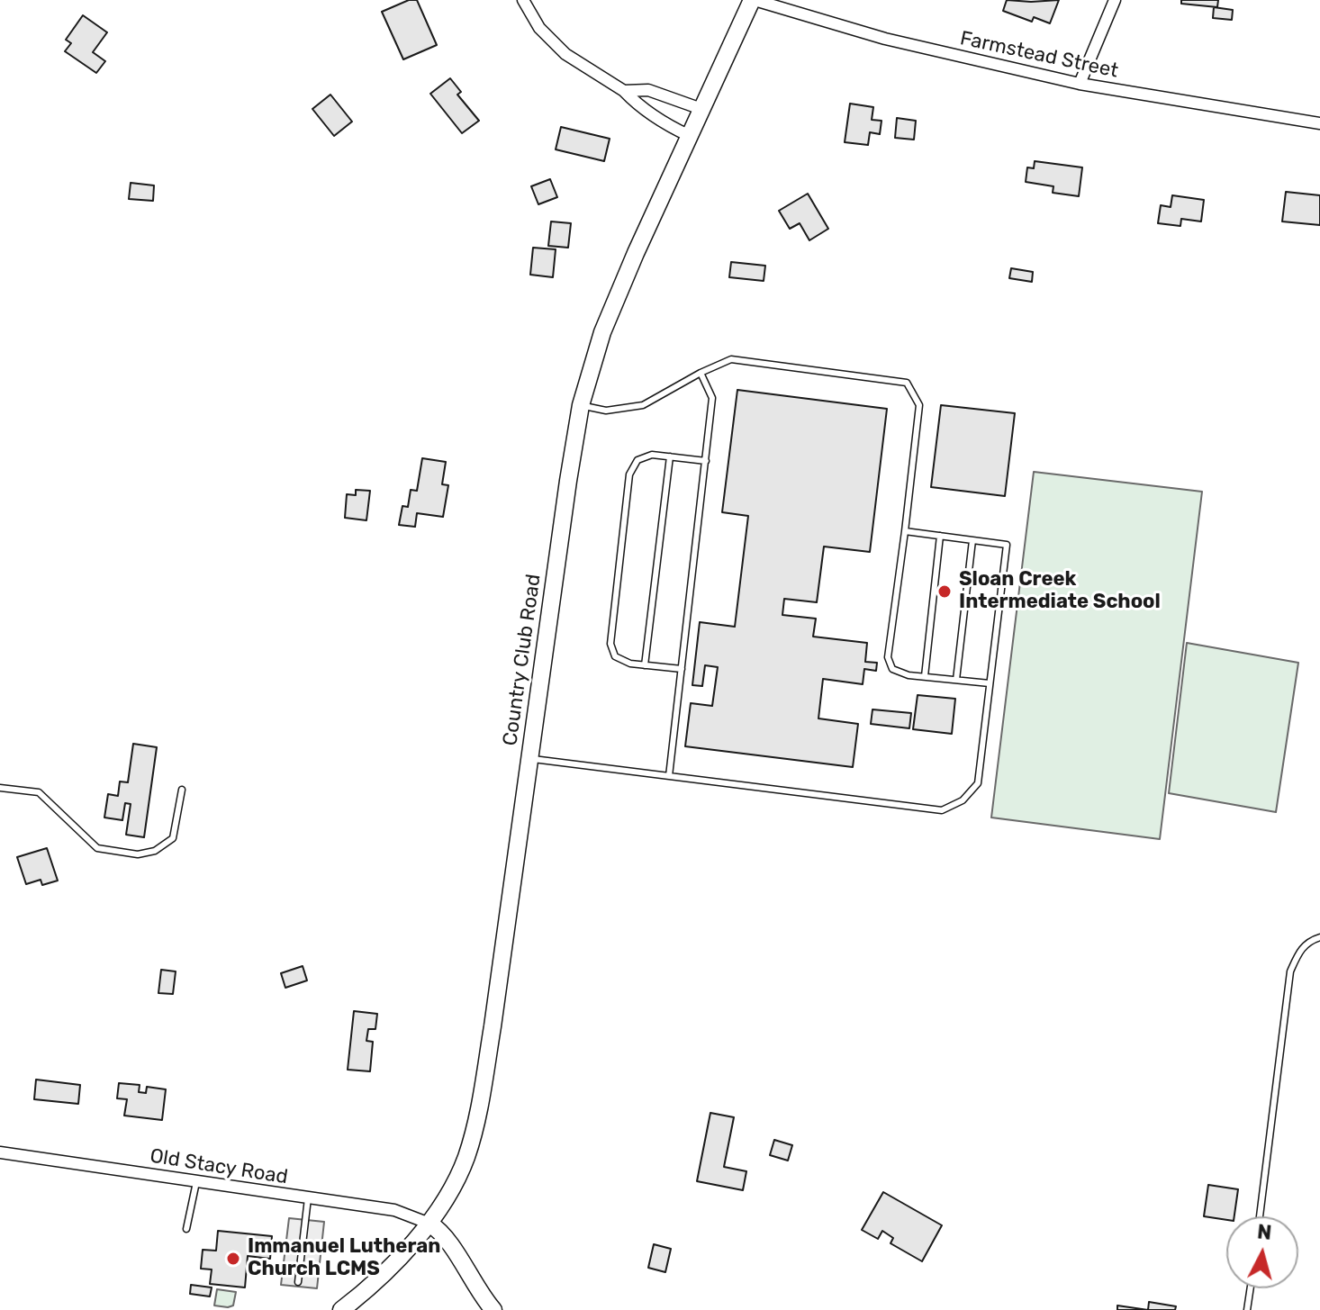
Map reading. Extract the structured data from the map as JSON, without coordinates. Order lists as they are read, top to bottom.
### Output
{
  "streets": {
    "main road": ["Country Club Road"],
    "street": ["Farmstead Street", "Old Stacy Road"]
  },
  "crossings": [
    ["Farmstead Street", "Country Club Road"],
    ["Country Club Road", "Old Stacy Road"]
  ],
  "places": ["Sloan Creek Intermediate School", "Immanuel Lutheran Church LCMS"],
  "north": "top"
}
